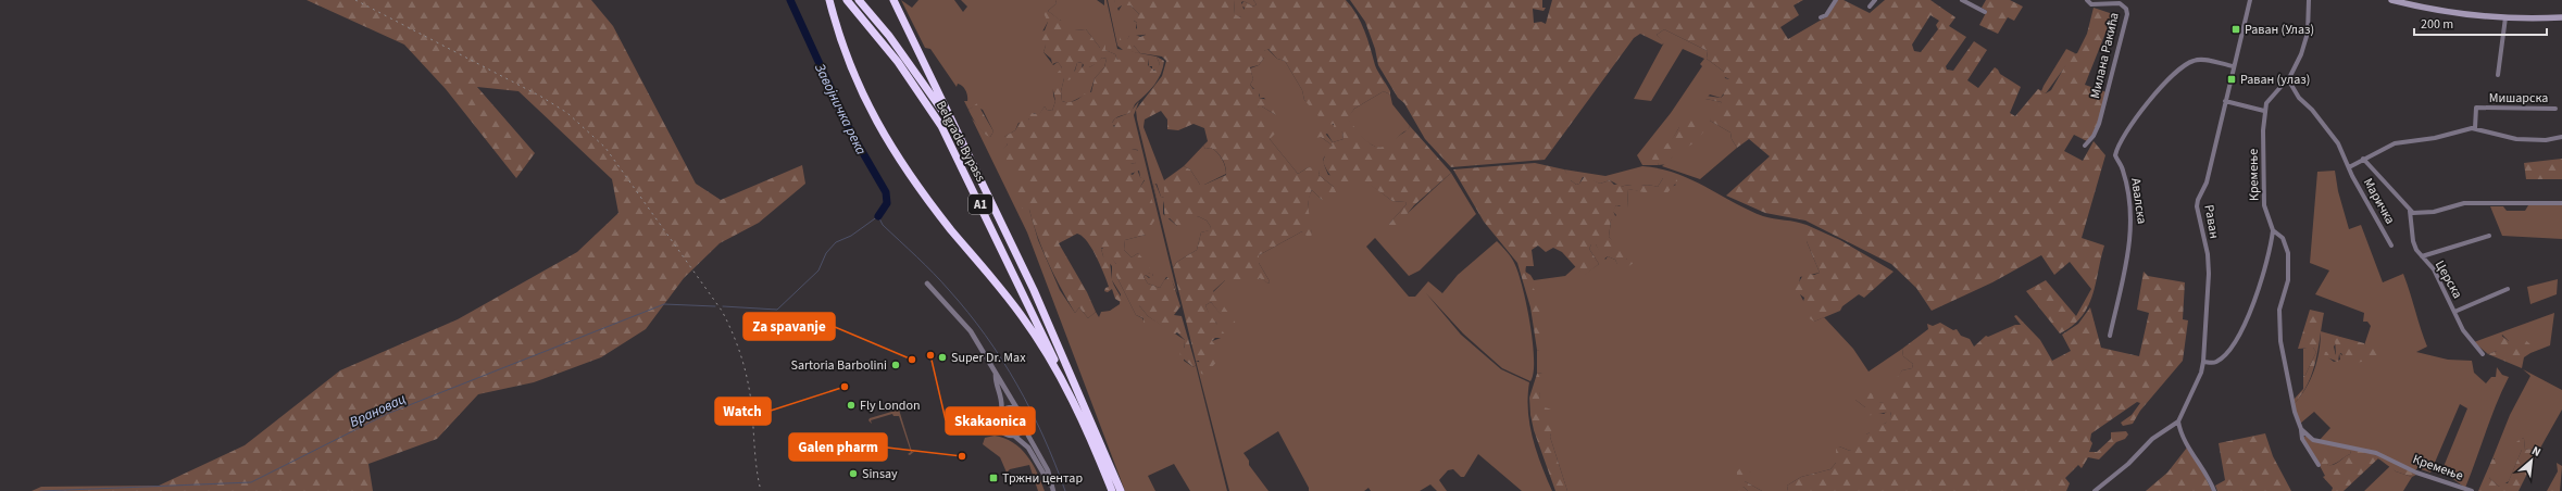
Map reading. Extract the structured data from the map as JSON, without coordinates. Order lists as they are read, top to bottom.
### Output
{
  "streets": {
    "highway": ["Belgrade Bypass", "A1"],
    "street": [
      "Милана Ракића",
      "Мишарска",
      "Кремење",
      "Авалска",
      "Маричка",
      "Раван",
      "Церска"
    ]
  },
  "crossings": [
    ["Belgrade Bypass", "A1"],
    ["Кремење", "Маричка"],
    ["Авалска", "Раван"]
  ],
  "water": ["Завојничка река", "Врановац"],
  "places": {
    "transit": ["Раван (Улаз)", "Раван (улаз)", "Тржни центар"],
    "other": [
      "Skakaonica",
      "Super Dr. Max",
      "Za spavanje",
      "Sartoria Barbolini",
      "Watch",
      "Fly London",
      "Galen pharm",
      "Sinsay"
    ]
  },
  "scale_bar": "200 m",
  "north": "top right"
}
